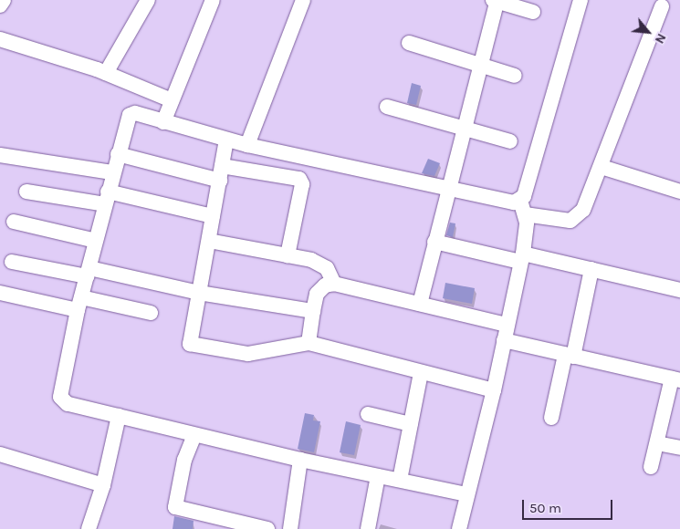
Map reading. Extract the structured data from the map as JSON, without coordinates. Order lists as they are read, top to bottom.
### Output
{
  "scale_bar": "50 m",
  "north": "bottom right"
}
